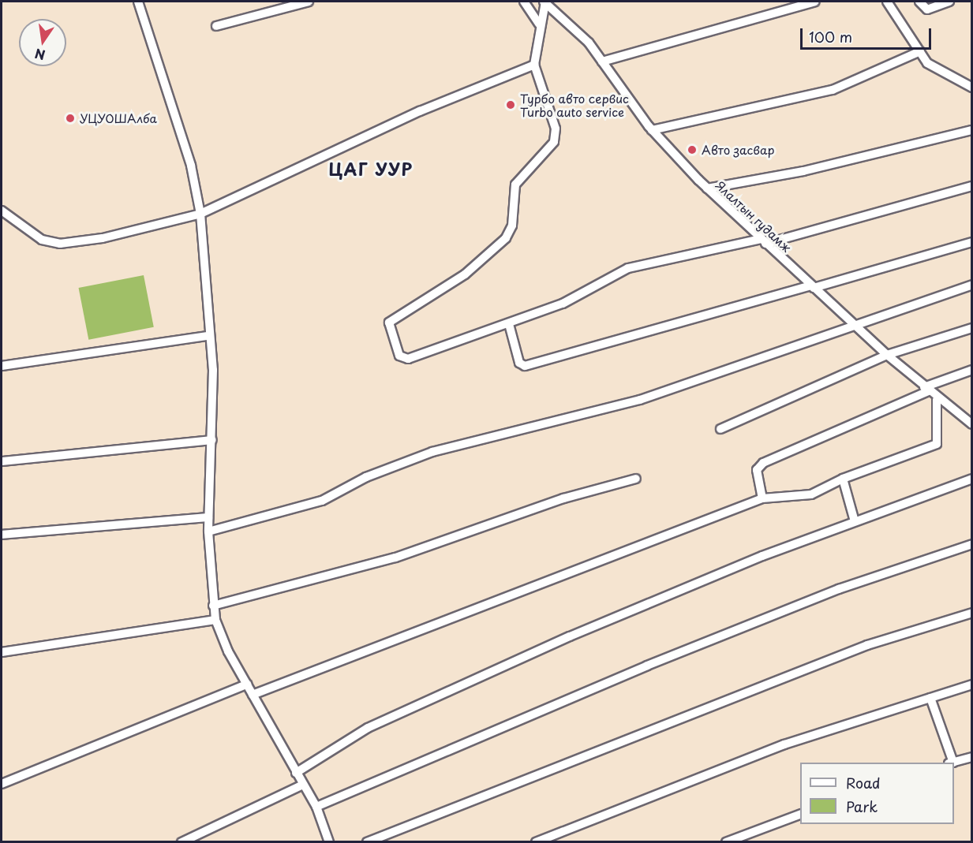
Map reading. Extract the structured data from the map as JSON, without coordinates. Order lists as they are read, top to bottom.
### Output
{
  "streets": {
    "street": ["Ялалтын гудамж"]
  },
  "districts": ["ЦАГ УУР"],
  "places": ["Турбо авто сервис Turbo auto service", "УЦУОШАлба", "Авто засвар"],
  "legend": ["Road", "Park"],
  "scale_bar": "100 m",
  "north": "bottom"
}
